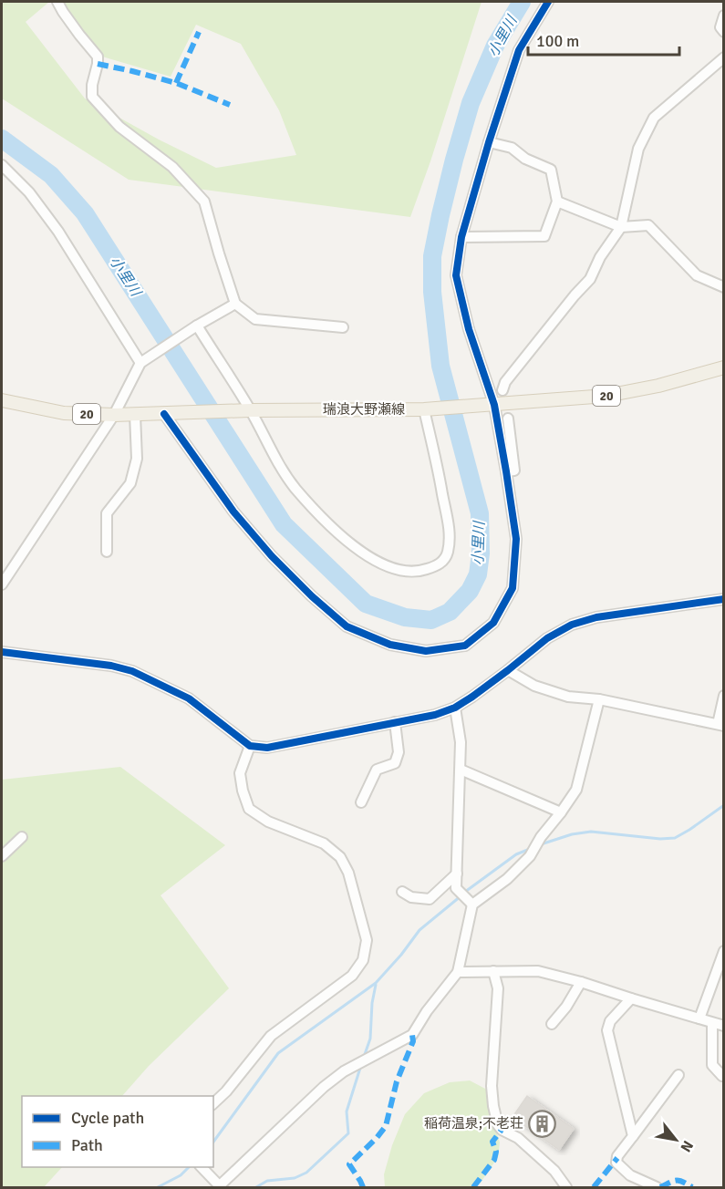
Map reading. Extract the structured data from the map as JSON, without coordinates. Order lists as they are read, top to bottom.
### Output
{
  "streets": {
    "main road": ["20", "瑞浪大野瀬線"]
  },
  "water": ["小里川"],
  "places": {
    "building": ["稲荷温泉;不老荘"]
  },
  "legend": ["Cycle path", "Path"],
  "scale_bar": "100 m",
  "north": "bottom right"
}
